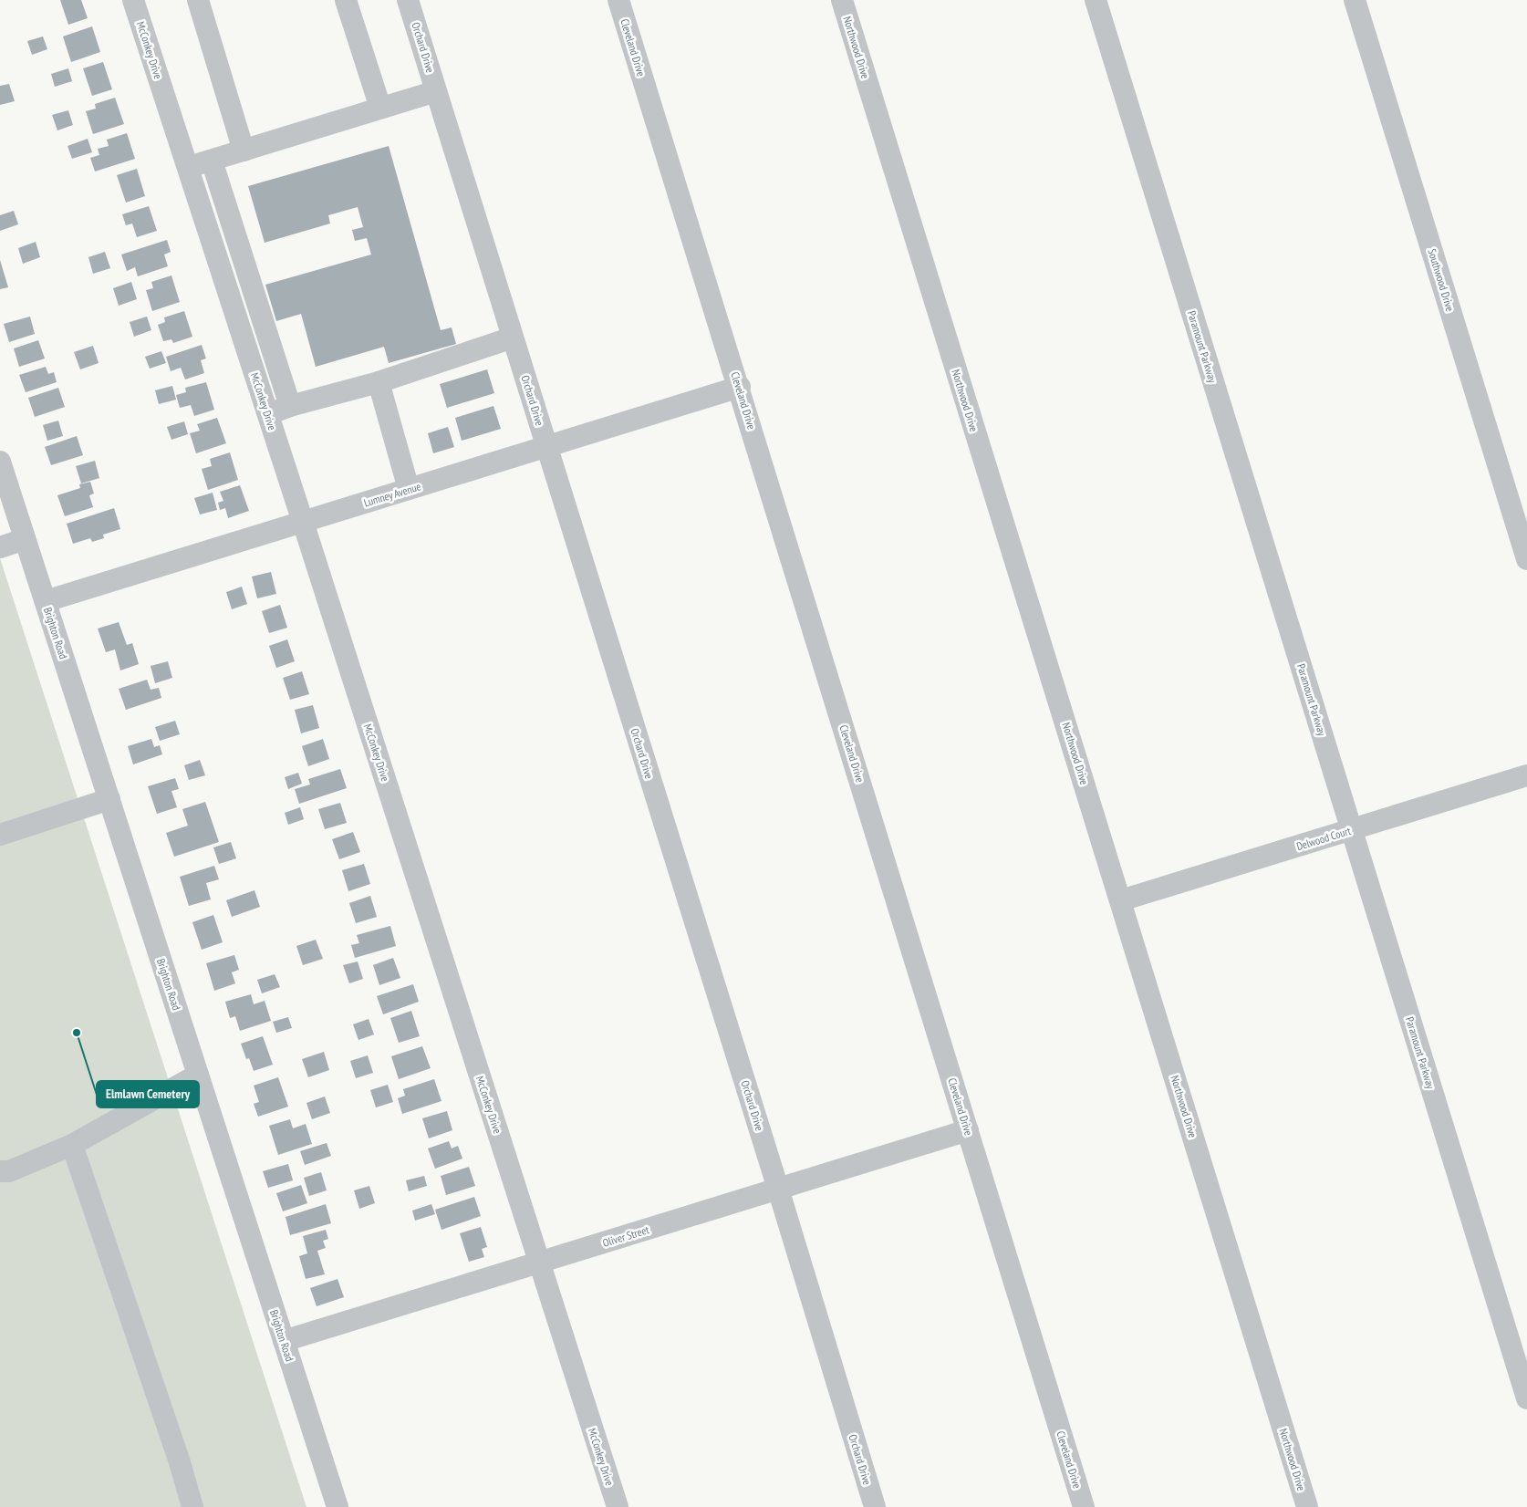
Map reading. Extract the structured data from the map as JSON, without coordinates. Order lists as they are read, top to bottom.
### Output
{
  "streets": {
    "street": [
      "Orchard Drive",
      "Cleveland Drive",
      "Northwood Drive",
      "McConkey Drive",
      "Southwood Drive",
      "Paramount Parkway",
      "Lumney Avenue",
      "Brighton Road",
      "Delwood Court",
      "Oliver Street"
    ]
  },
  "crossings": [
    ["Orchard Drive", "Lumney Avenue"],
    ["Orchard Drive", "Oliver Street"],
    ["Cleveland Drive", "Lumney Avenue"],
    ["Cleveland Drive", "Oliver Street"],
    ["Northwood Drive", "Delwood Court"],
    ["McConkey Drive", "Lumney Avenue"],
    ["McConkey Drive", "Oliver Street"],
    ["Paramount Parkway", "Delwood Court"],
    ["Lumney Avenue", "Brighton Road"],
    ["Brighton Road", "Oliver Street"]
  ],
  "places": ["Elmlawn Cemetery"]
}
